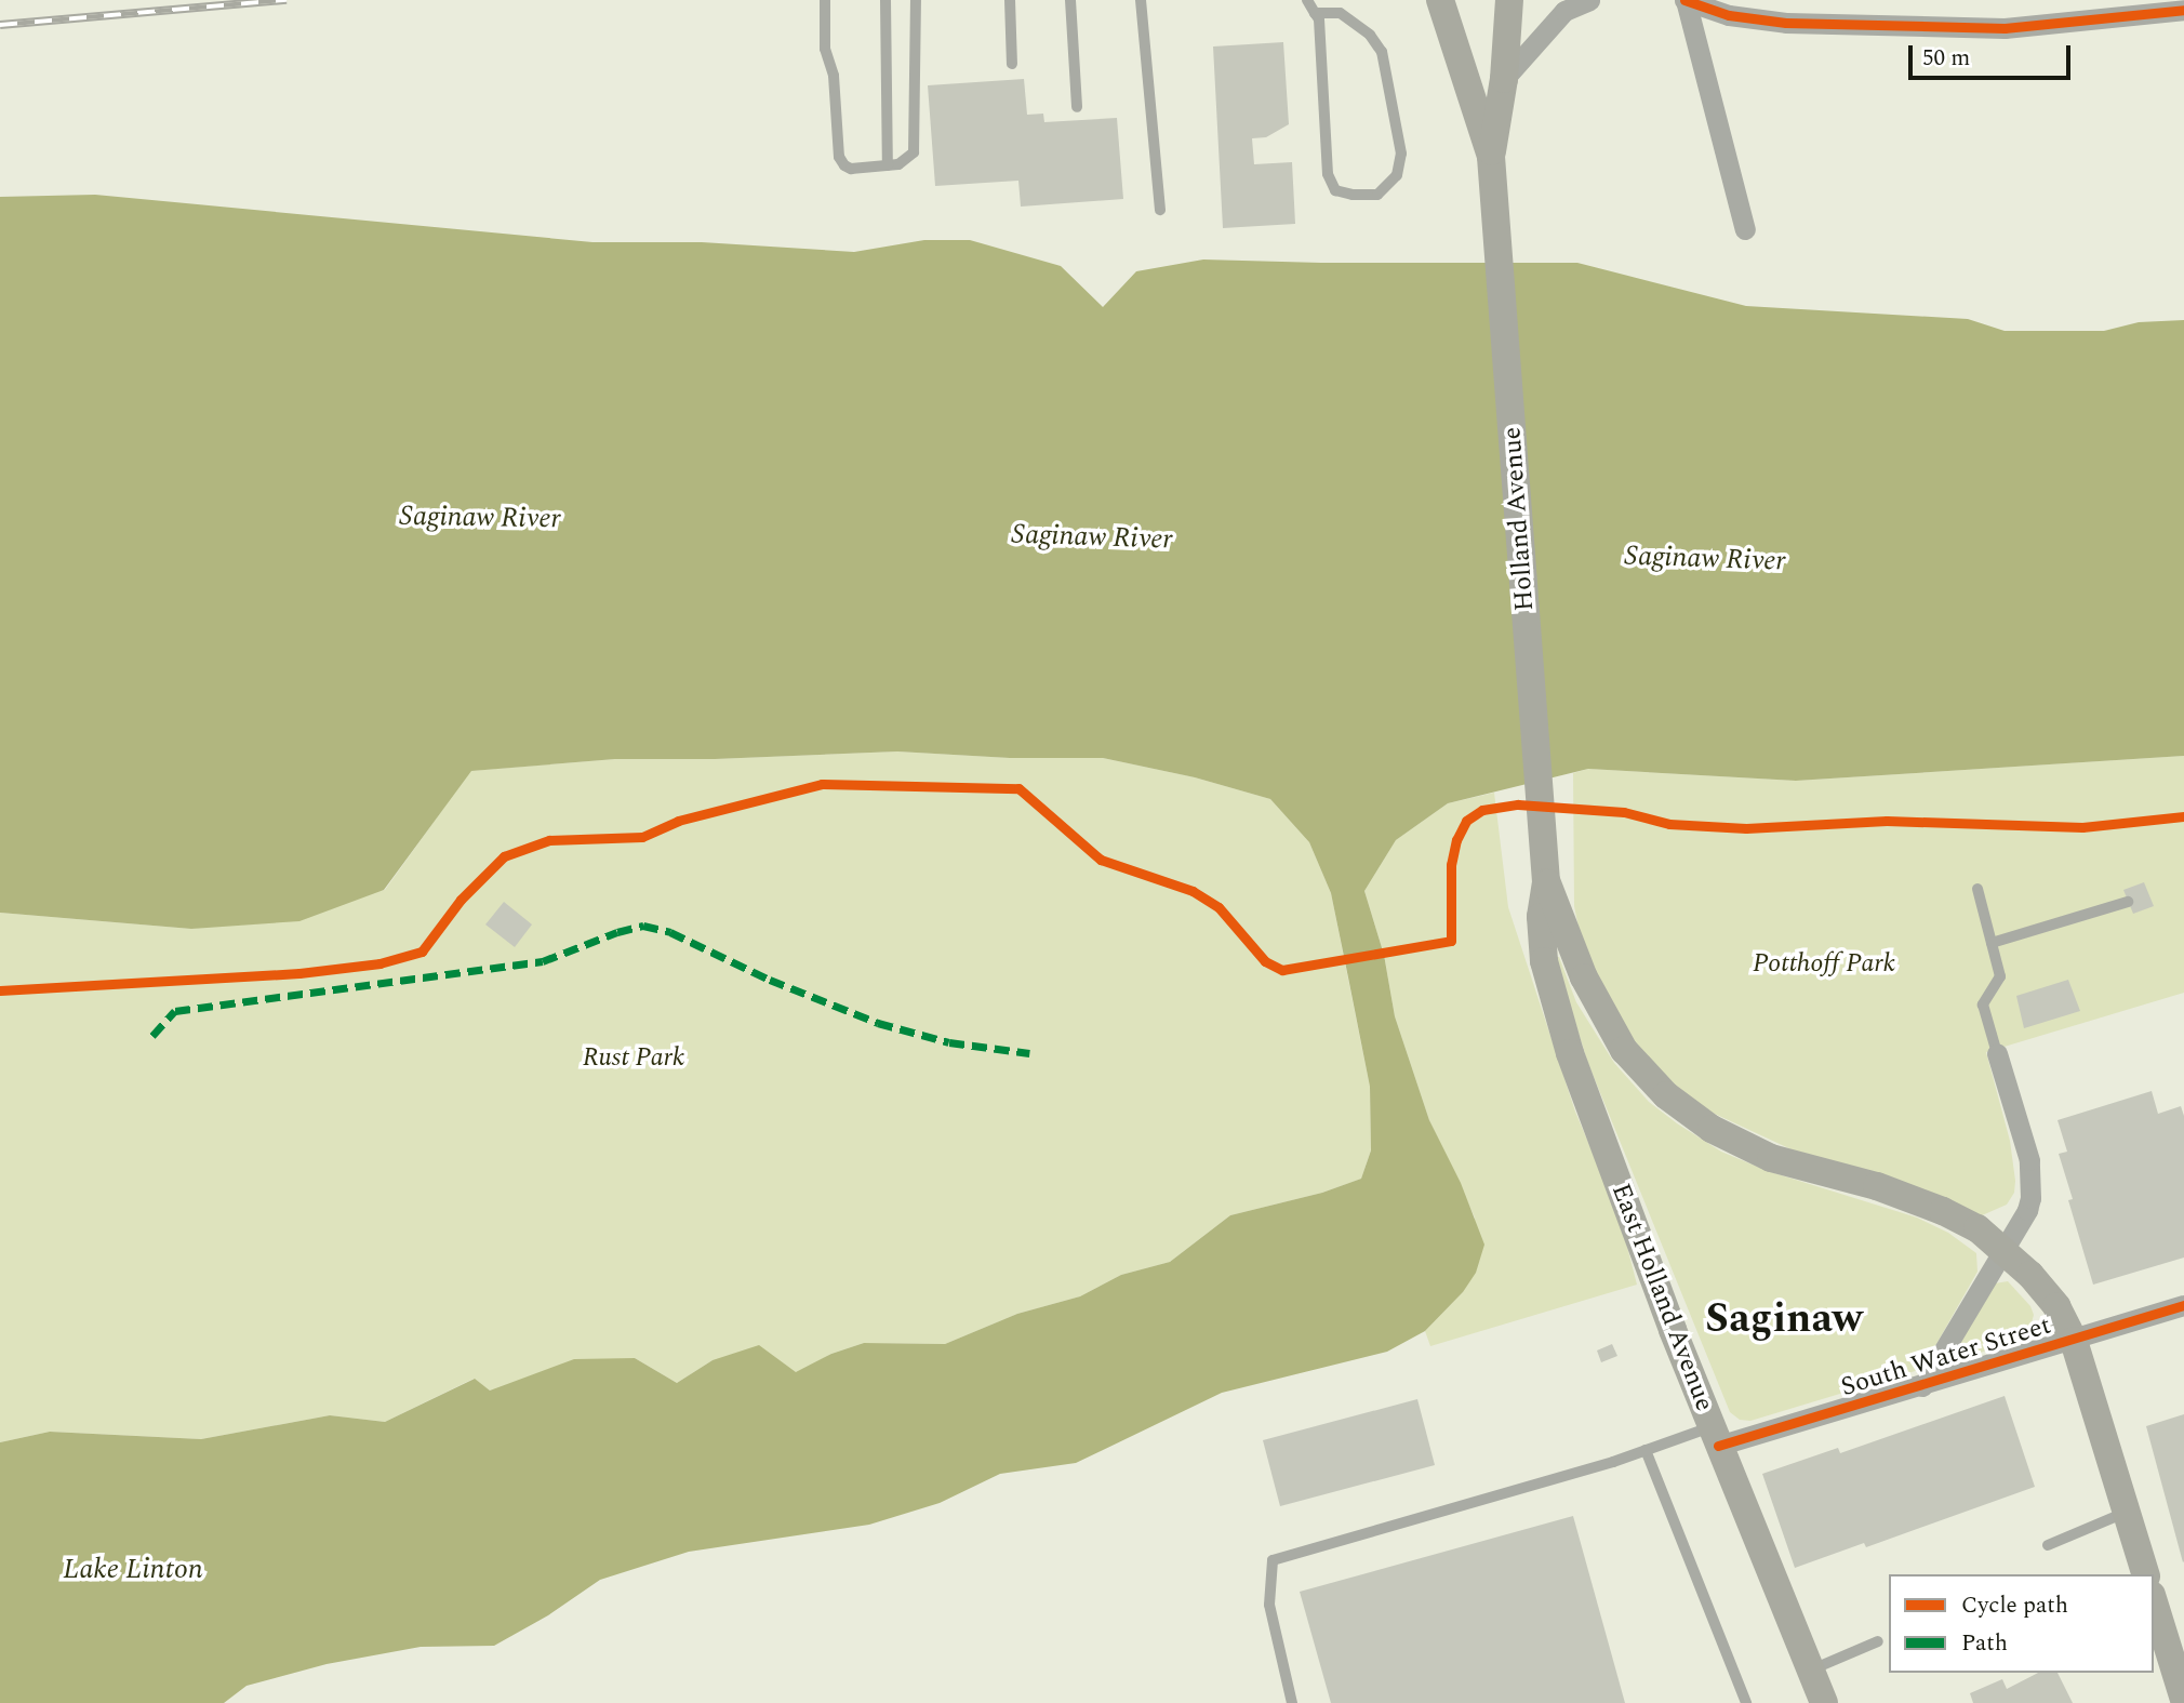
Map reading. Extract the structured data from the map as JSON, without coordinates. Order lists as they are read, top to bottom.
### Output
{
  "streets": {
    "main road": ["Holland Avenue", "East Holland Avenue"],
    "street": ["South Water Street"]
  },
  "crossings": [
    ["Holland Avenue", "East Holland Avenue"],
    ["East Holland Avenue", "South Water Street"]
  ],
  "districts": ["Saginaw"],
  "water": ["Saginaw River", "Lake Linton"],
  "parks": ["Potthoff Park", "Rust Park"],
  "legend": ["Cycle path", "Path"],
  "scale_bar": "50 m"
}
